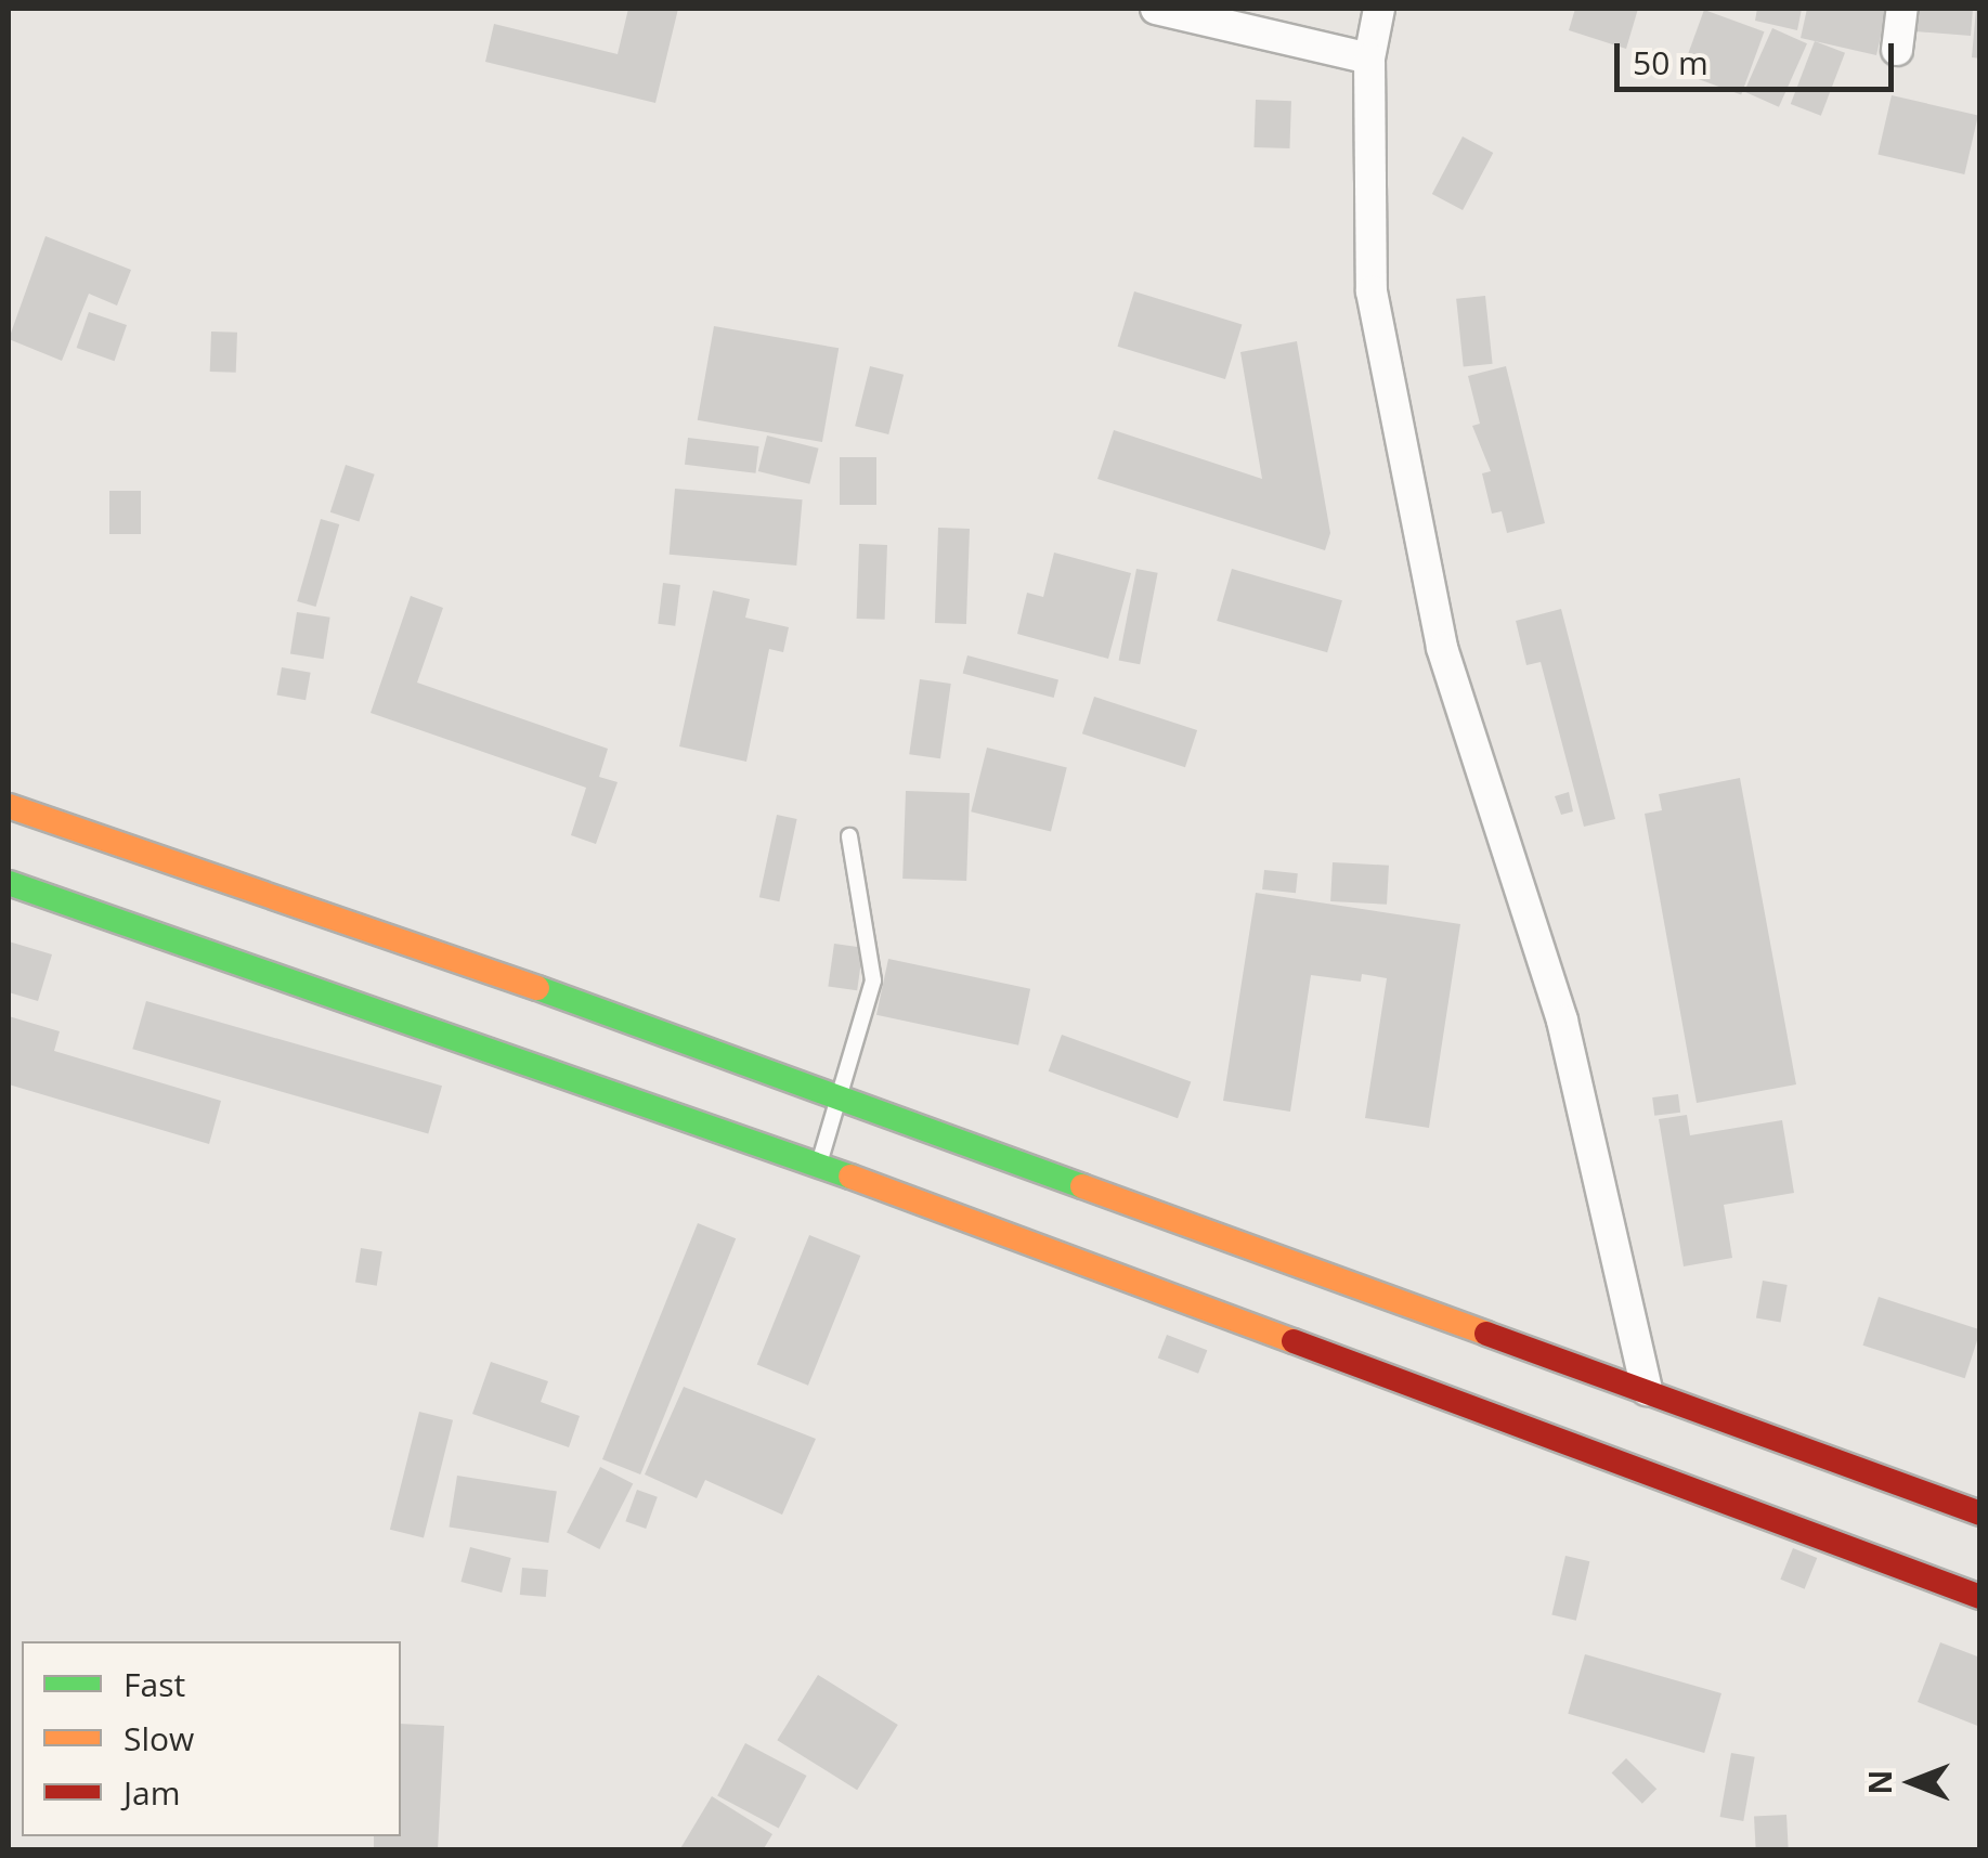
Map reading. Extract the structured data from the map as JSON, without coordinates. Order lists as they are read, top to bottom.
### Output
{
  "legend": ["Fast", "Slow", "Jam"],
  "scale_bar": "50 m",
  "north": "left"
}
